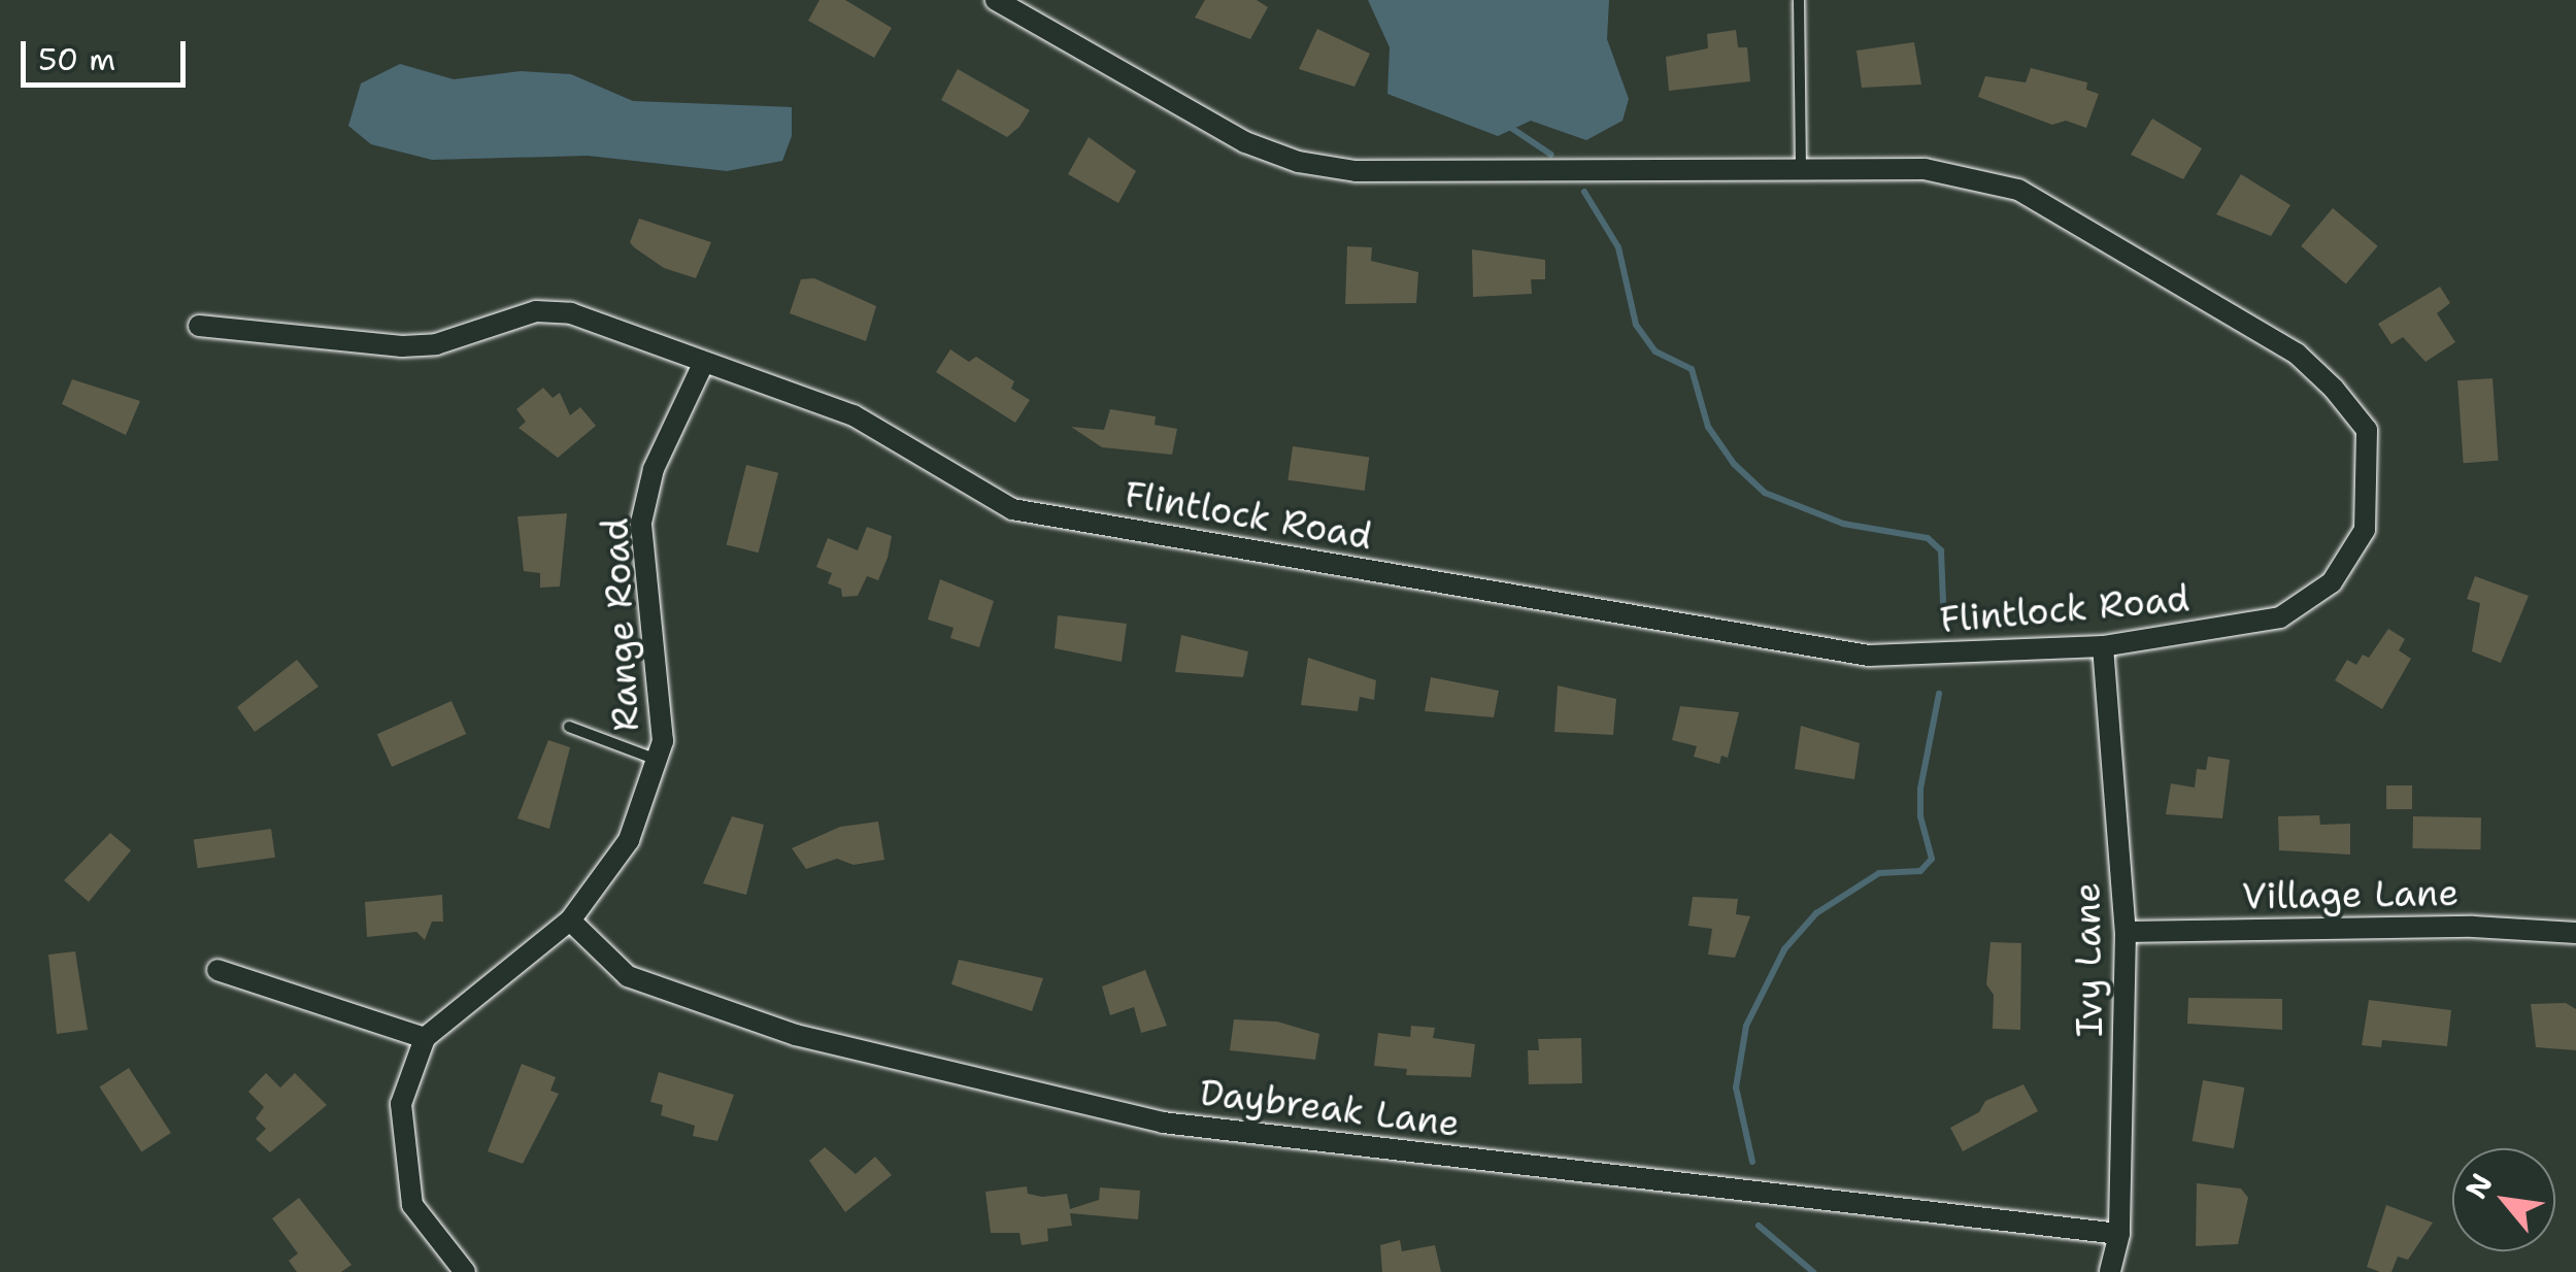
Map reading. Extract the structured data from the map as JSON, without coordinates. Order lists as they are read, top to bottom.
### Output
{
  "streets": {
    "street": [
      "Flintlock Road",
      "Range Road",
      "Village Lane",
      "Ivy Lane",
      "Daybreak Lane"
    ]
  },
  "crossings": [
    ["Flintlock Road", "Range Road"],
    ["Flintlock Road", "Ivy Lane"],
    ["Range Road", "Daybreak Lane"],
    ["Village Lane", "Ivy Lane"],
    ["Ivy Lane", "Daybreak Lane"]
  ],
  "scale_bar": "50 m",
  "north": "top left"
}
